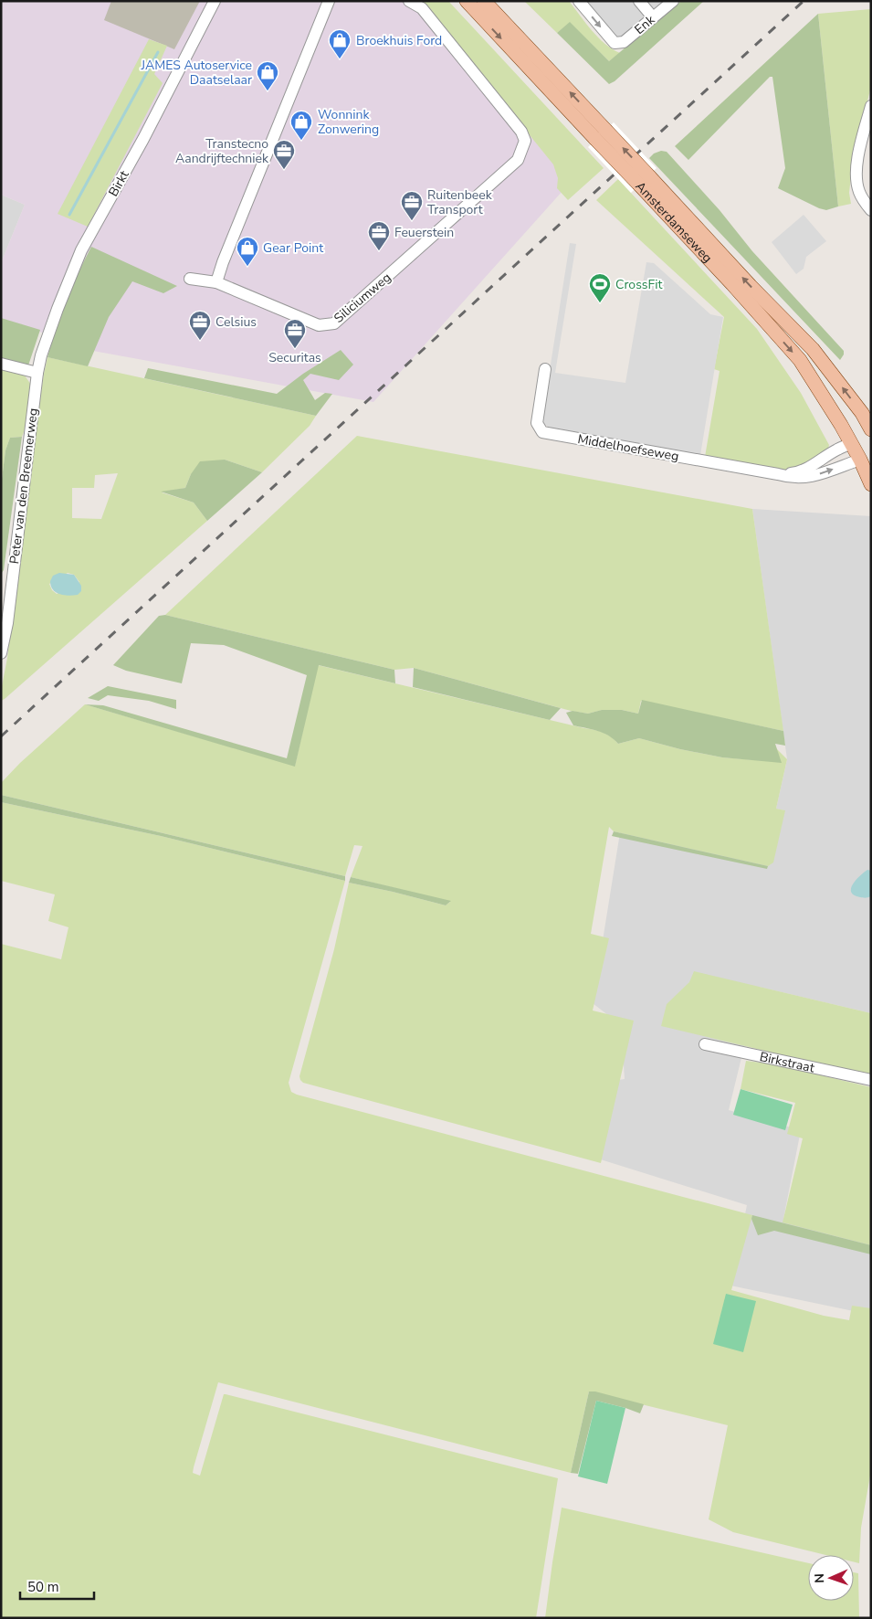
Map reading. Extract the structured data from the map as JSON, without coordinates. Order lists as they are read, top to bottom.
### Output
{
  "streets": {
    "main road": ["Amsterdamseweg"],
    "street": [
      "Enk",
      "Birkt",
      "Siliciumweg",
      "Middelhoefseweg",
      "Peter van den Breemerweg",
      "Birkstraat"
    ]
  },
  "crossings": [
    ["Birkt", "Peter van den Breemerweg"],
    ["Amsterdamseweg", "Middelhoefseweg"]
  ],
  "places": {
    "shop": [
      "Broekhuis Ford",
      "JAMES Autoservice Daatselaar",
      "Wonnink Zonwering",
      "Gear Point"
    ],
    "office": [
      "Transtecno Aandrijftechniek",
      "Ruitenbeek Transport",
      "Feuerstein",
      "Celsius",
      "Securitas"
    ],
    "sports": ["CrossFit"]
  },
  "scale_bar": "50 m",
  "north": "left"
}
